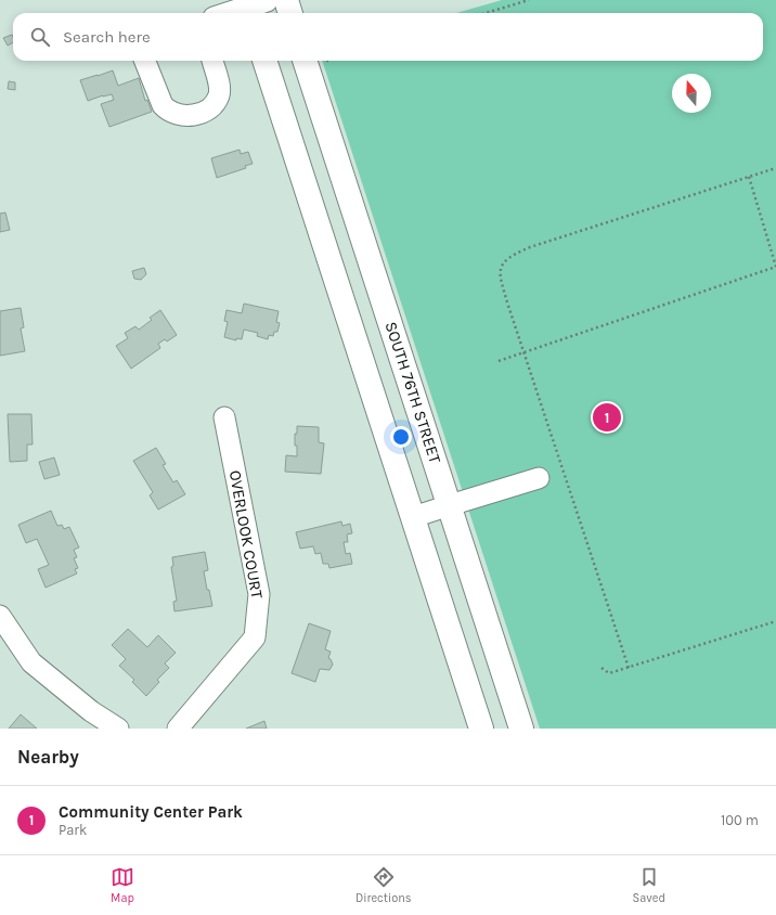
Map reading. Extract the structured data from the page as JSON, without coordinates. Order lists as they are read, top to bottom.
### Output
{
  "streets": {
    "main road": ["SOUTH 76TH STREET"],
    "street": ["OVERLOOK COURT"]
  },
  "north": "top",
  "page": {
    "search": "Search here",
    "pins": "1",
    "heading": "Nearby",
    "list": [
      {
        "mark": "1",
        "name": "Community Center Park",
        "note": "Park",
        "value": "100 m"
      }
    ],
    "nav": ["Map", "Directions", "Saved"]
  }
}
